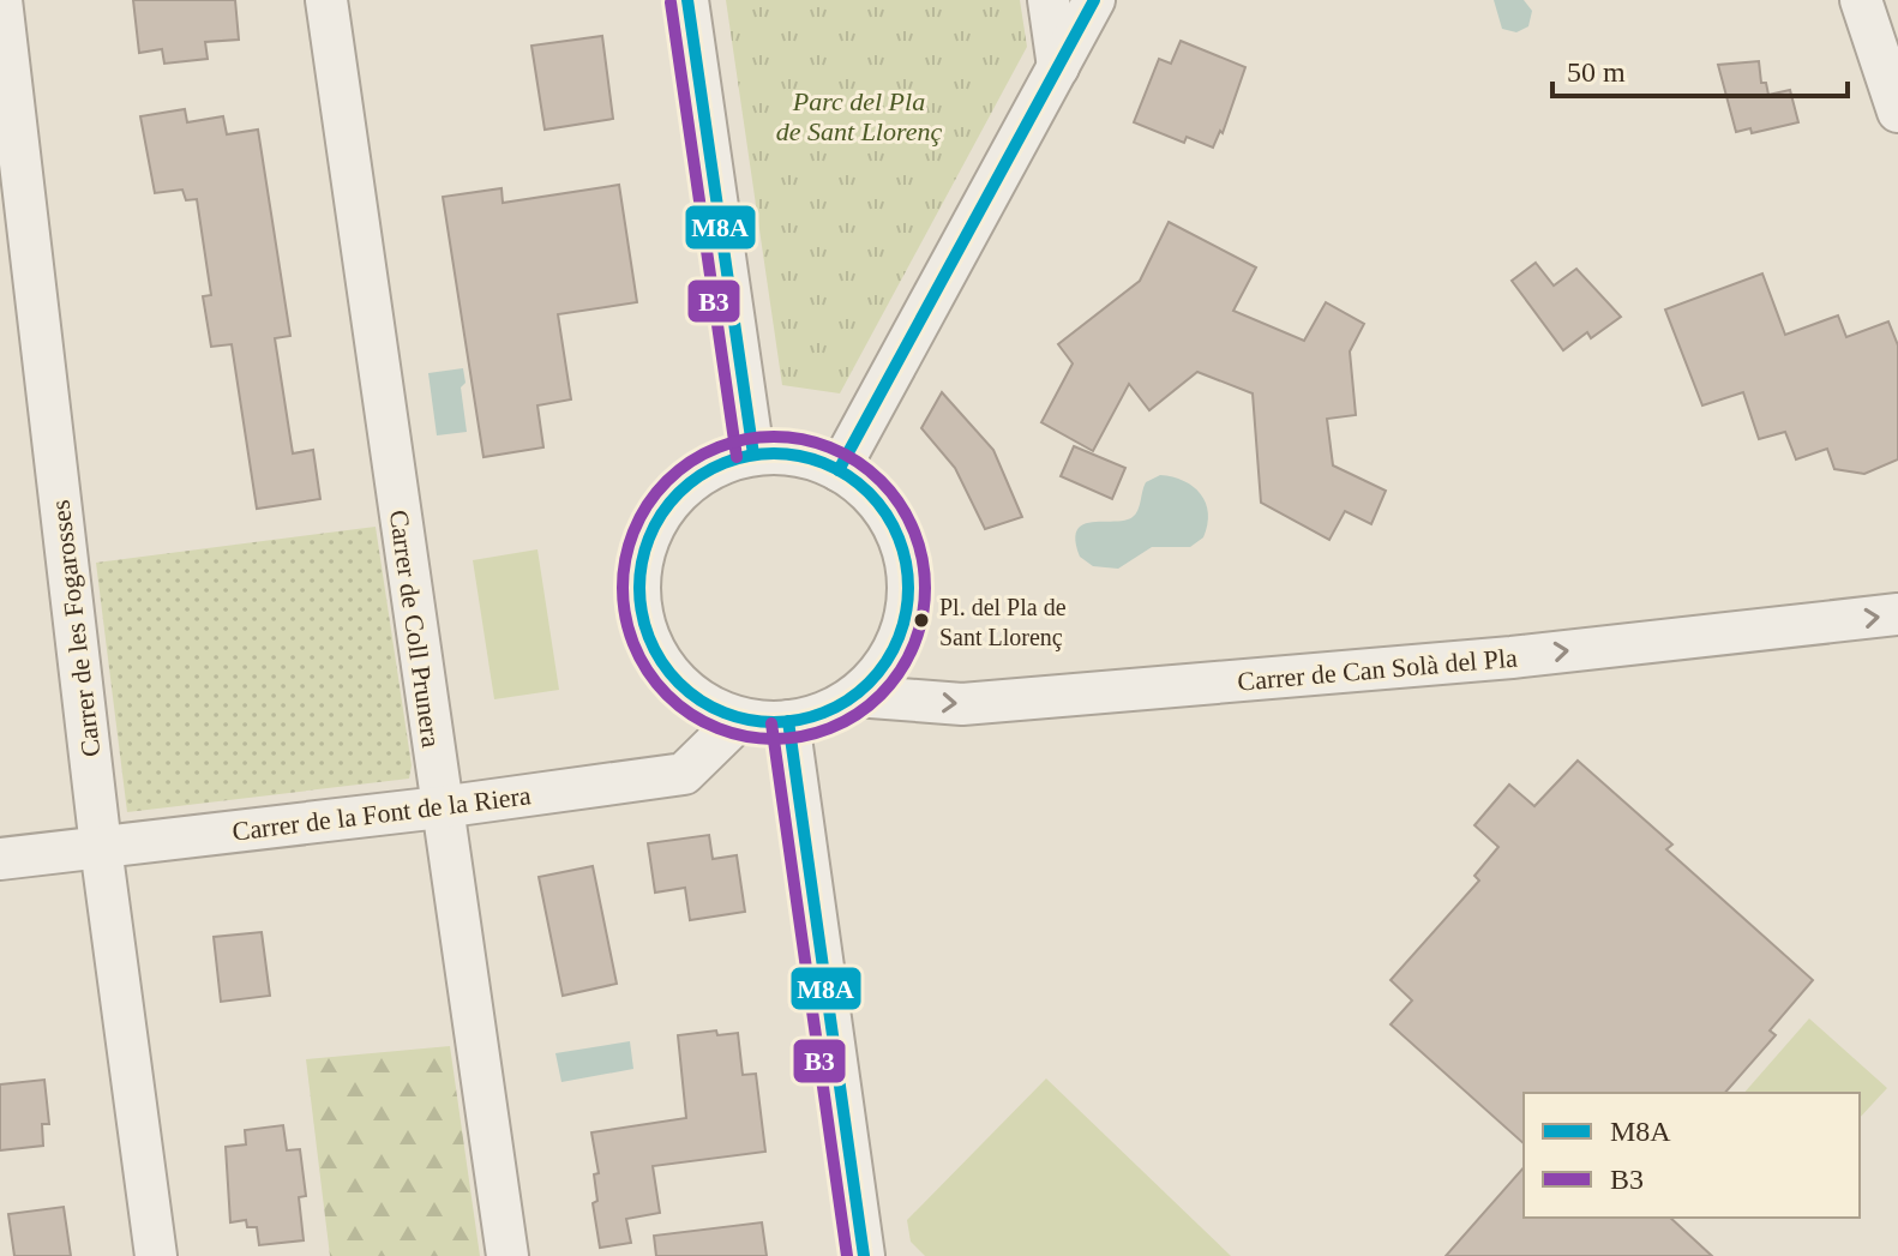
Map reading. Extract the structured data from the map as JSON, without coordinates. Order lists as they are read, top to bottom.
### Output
{
  "streets": {
    "street": [
      "Carrer de les Fogarosses",
      "Carrer de Coll Prunera",
      "Carrer de Can Solà del Pla",
      "Carrer de la Font de la Riera"
    ]
  },
  "crossings": [
    ["Carrer de les Fogarosses", "Carrer de la Font de la Riera"],
    ["Carrer de Coll Prunera", "Carrer de la Font de la Riera"],
    ["Carrer de Can Solà del Pla", "Carrer de la Font de la Riera"]
  ],
  "one_way": ["Carrer de Can Solà del Pla"],
  "parks": ["Parc del Pla de Sant Llorenç"],
  "places": ["Pl. del Pla de Sant Llorenç"],
  "lines": ["transit line M8A", "transit line B3"],
  "legend": ["M8A", "B3"],
  "scale_bar": "50 m"
}
